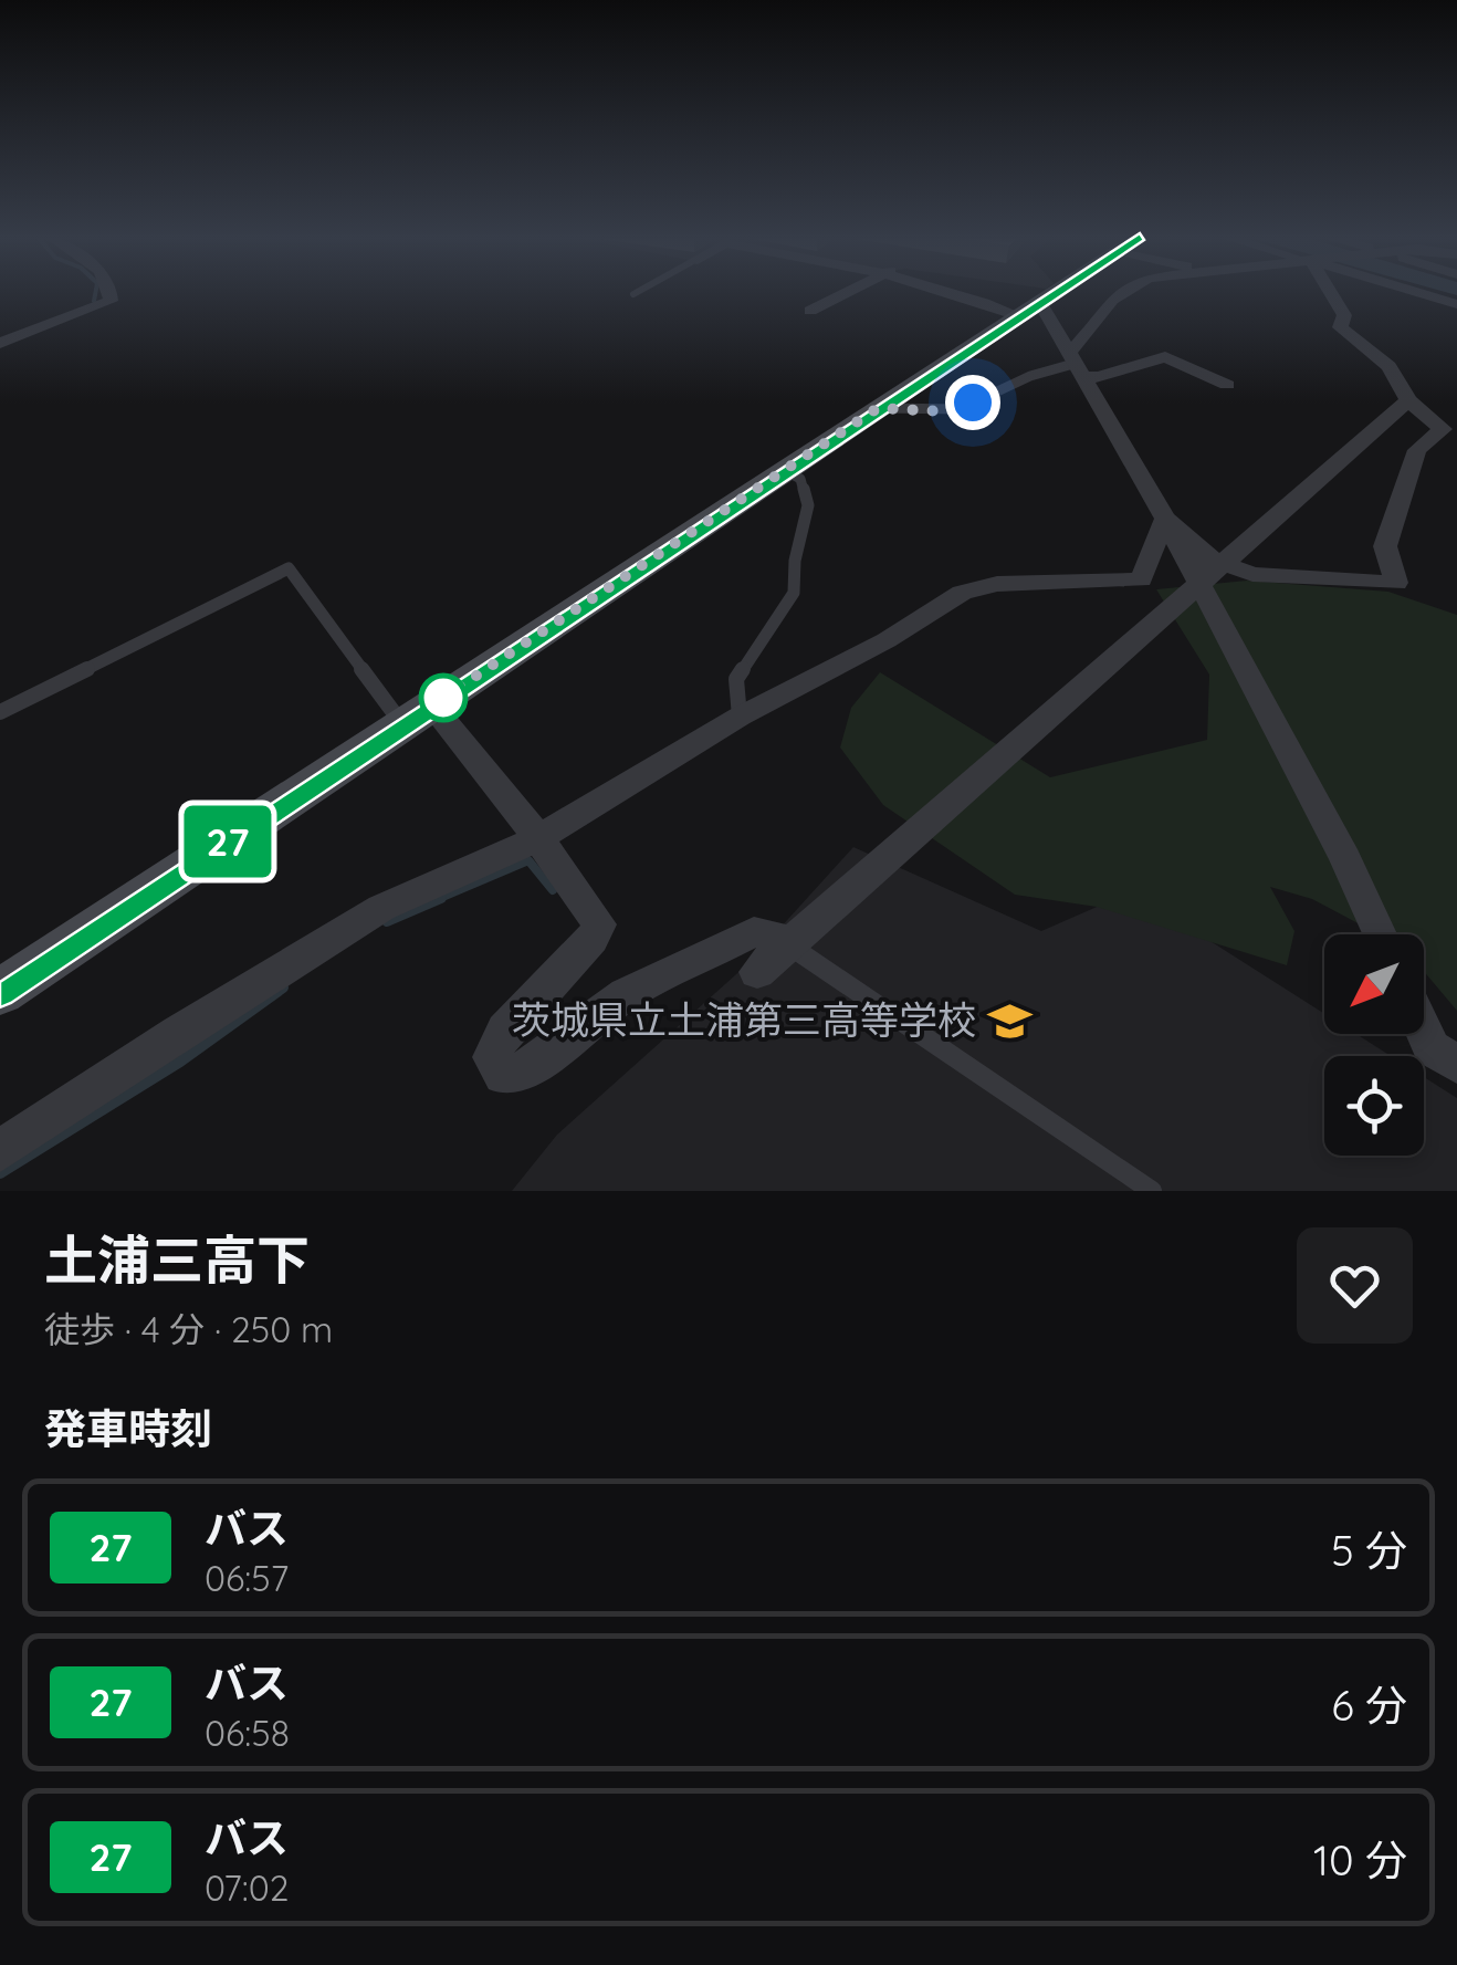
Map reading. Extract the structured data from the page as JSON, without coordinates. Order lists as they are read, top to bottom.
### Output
{
  "places": {
    "school or university": ["茨城県立土浦第三高等学校"]
  },
  "lines": ["bus line 27"],
  "north": "bottom left",
  "page": {
    "on_map": "27",
    "heading": [
      ["土浦三高下", "徒歩 · 4 分 · 250 m"],
      "発車時刻"
    ],
    "list": [
      {
        "mark": "27",
        "name": "バス",
        "note": "06:57",
        "value": "5 分"
      },
      {
        "mark": "27",
        "name": "バス",
        "note": "06:58",
        "value": "6 分"
      },
      {
        "mark": "27",
        "name": "バス",
        "note": "07:02",
        "value": "10 分"
      }
    ]
  }
}
